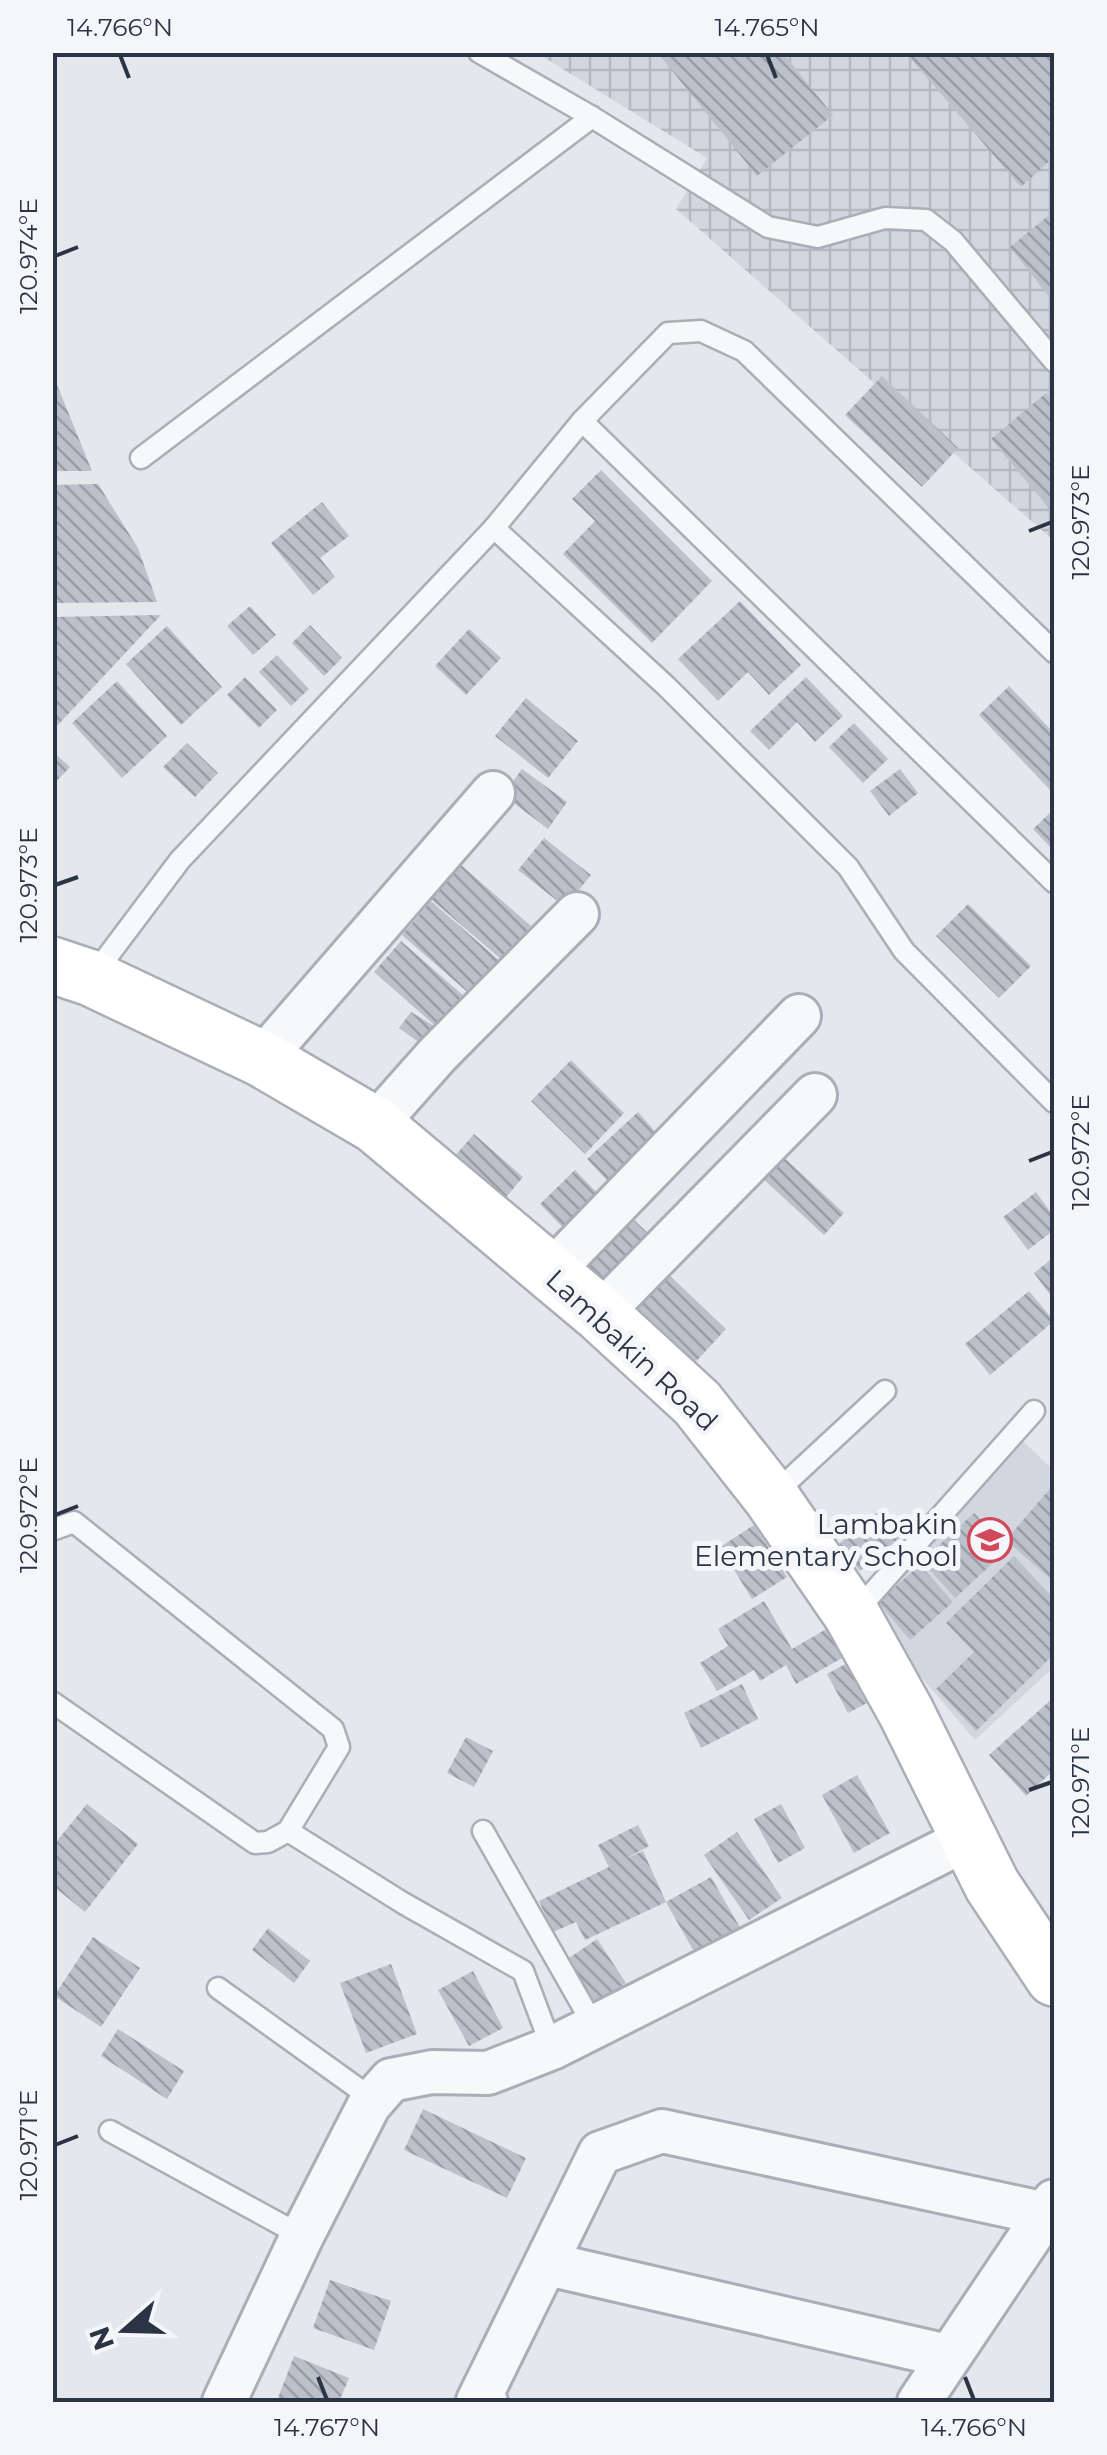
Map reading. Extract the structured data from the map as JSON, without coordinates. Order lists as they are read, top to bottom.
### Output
{
  "streets": {
    "main road": ["Lambakin Road"]
  },
  "places": {
    "school or university": ["Lambakin Elementary School"]
  },
  "north": "left",
  "coordinates": [
    "14.766°N",
    "14.765°N",
    "120.974°E",
    "120.973°E",
    "120.972°E",
    "120.971°E",
    "14.767°N"
  ]
}
